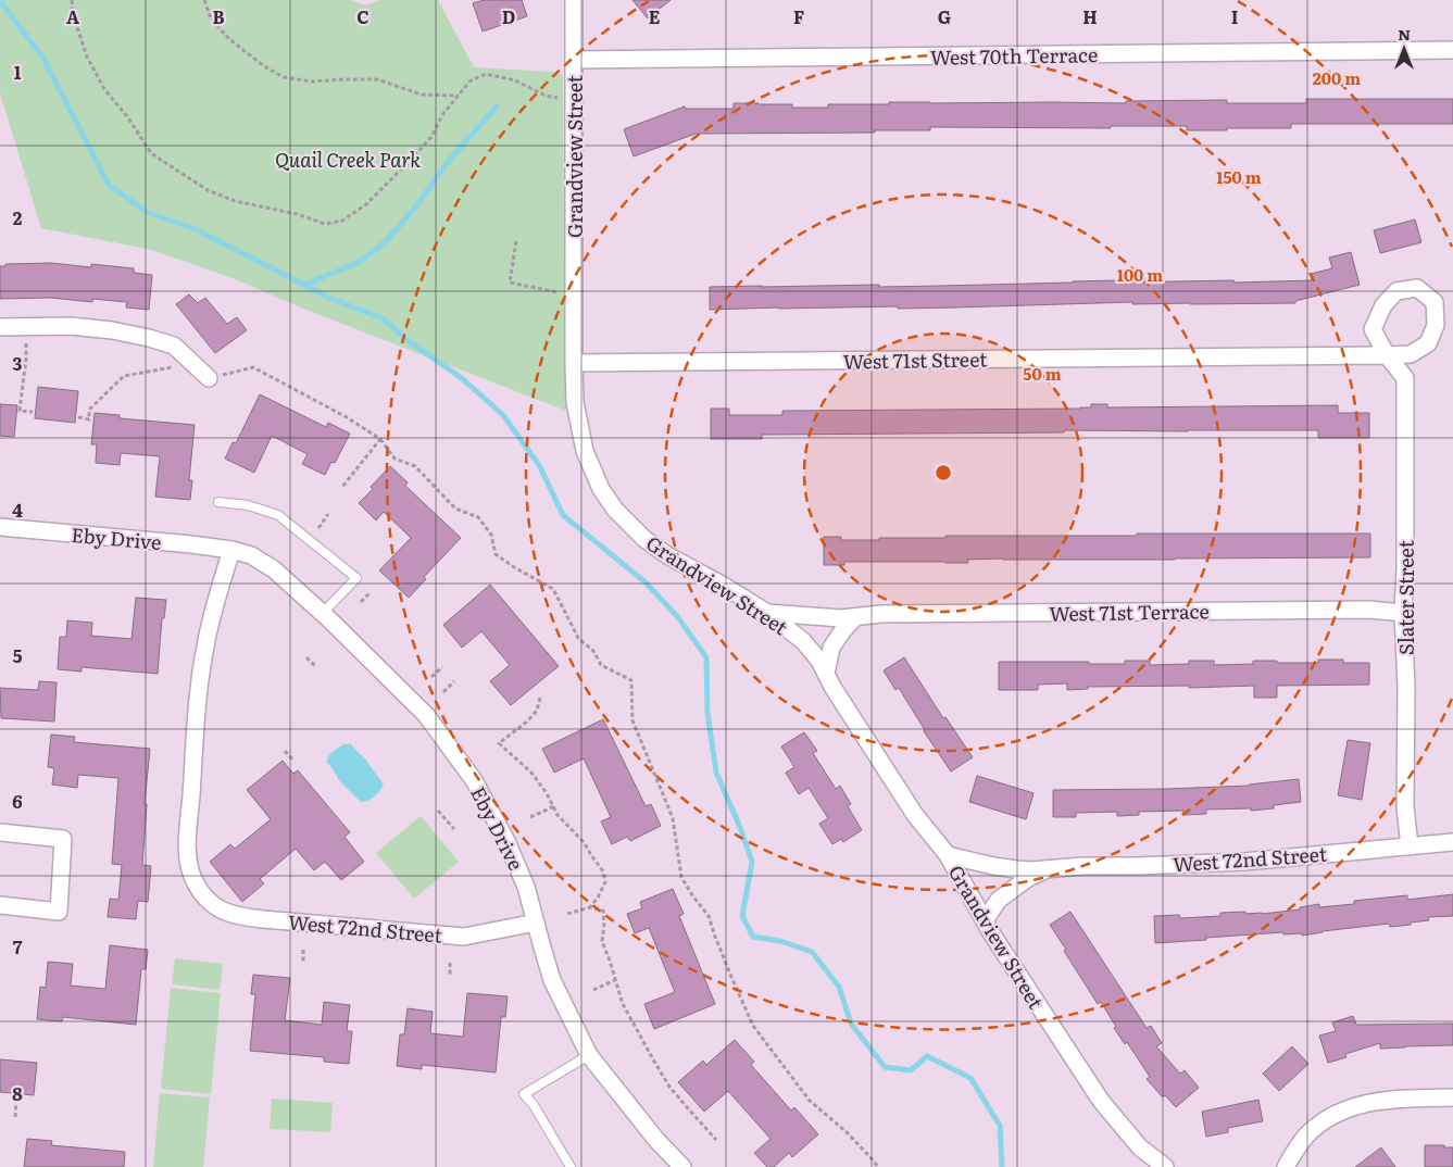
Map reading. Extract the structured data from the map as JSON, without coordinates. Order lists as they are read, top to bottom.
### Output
{
  "streets": {
    "street": [
      "West 70th Terrace",
      "Grandview Street",
      "West 71st Street",
      "Eby Drive",
      "Slater Street",
      "West 71st Terrace",
      "West 72nd Street"
    ]
  },
  "crossings": [
    ["West 70th Terrace", "Grandview Street"],
    ["Grandview Street", "West 71st Street"],
    ["Grandview Street", "West 71st Terrace"],
    ["Grandview Street", "West 72nd Street"],
    ["West 71st Street", "Slater Street"],
    ["Eby Drive", "West 72nd Street"],
    ["Slater Street", "West 71st Terrace"],
    ["Slater Street", "West 72nd Street"]
  ],
  "parks": ["Quail Creek Park"],
  "north": "top",
  "grid": {
    "columns": [
      "A",
      "B",
      "C",
      "D",
      "E",
      "F",
      "G",
      "H",
      "I"
    ],
    "rows": [
      "1",
      "2",
      "3",
      "4",
      "5",
      "6",
      "7",
      "8"
    ]
  },
  "rings": [
    "200 m",
    "150 m",
    "100 m",
    "50 m"
  ]
}
